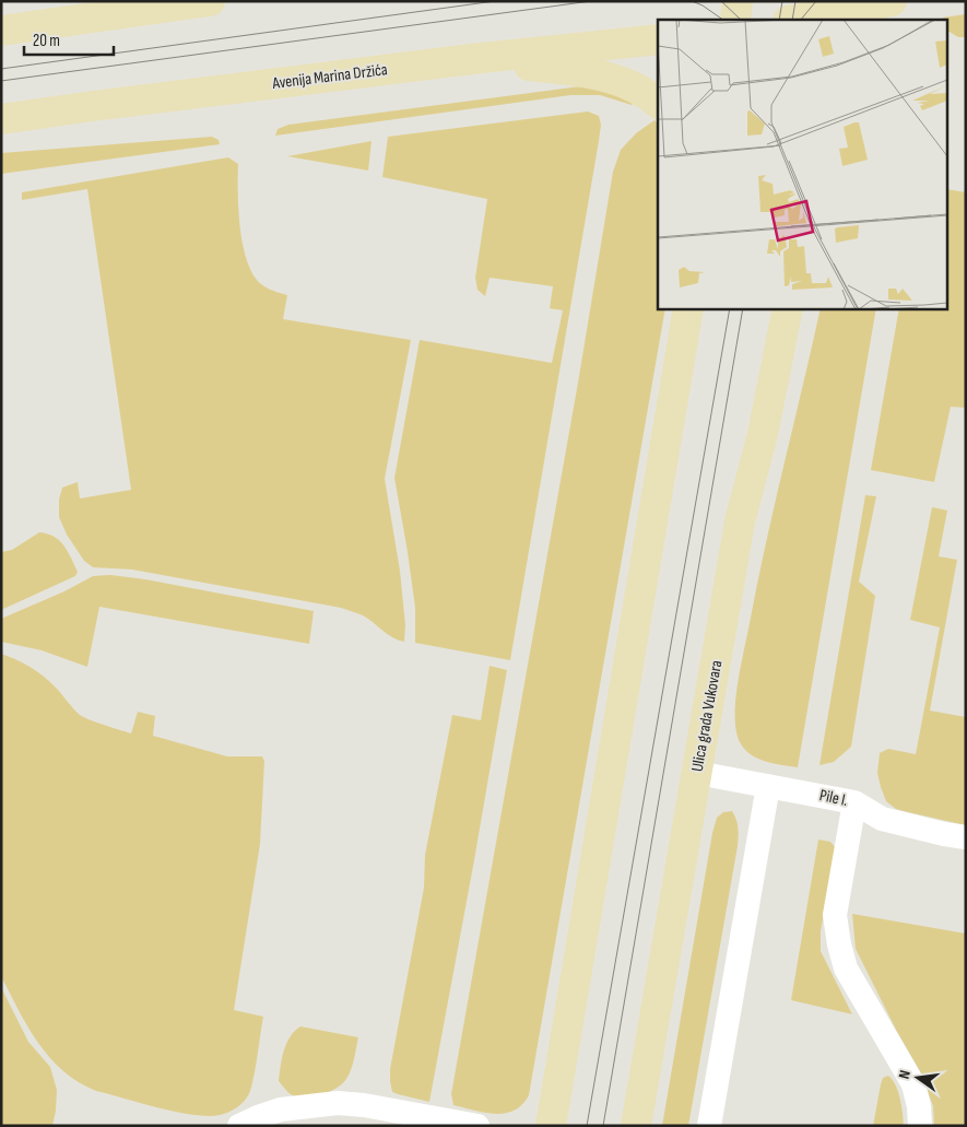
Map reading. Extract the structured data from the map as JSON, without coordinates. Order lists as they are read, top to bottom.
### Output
{
  "streets": {
    "main road": ["Avenija Marina Držića", "Ulica grada Vukovara"],
    "street": ["Pile I."]
  },
  "crossings": [
    ["Ulica grada Vukovara", "Pile I."]
  ],
  "scale_bar": "20 m",
  "north": "left"
}
